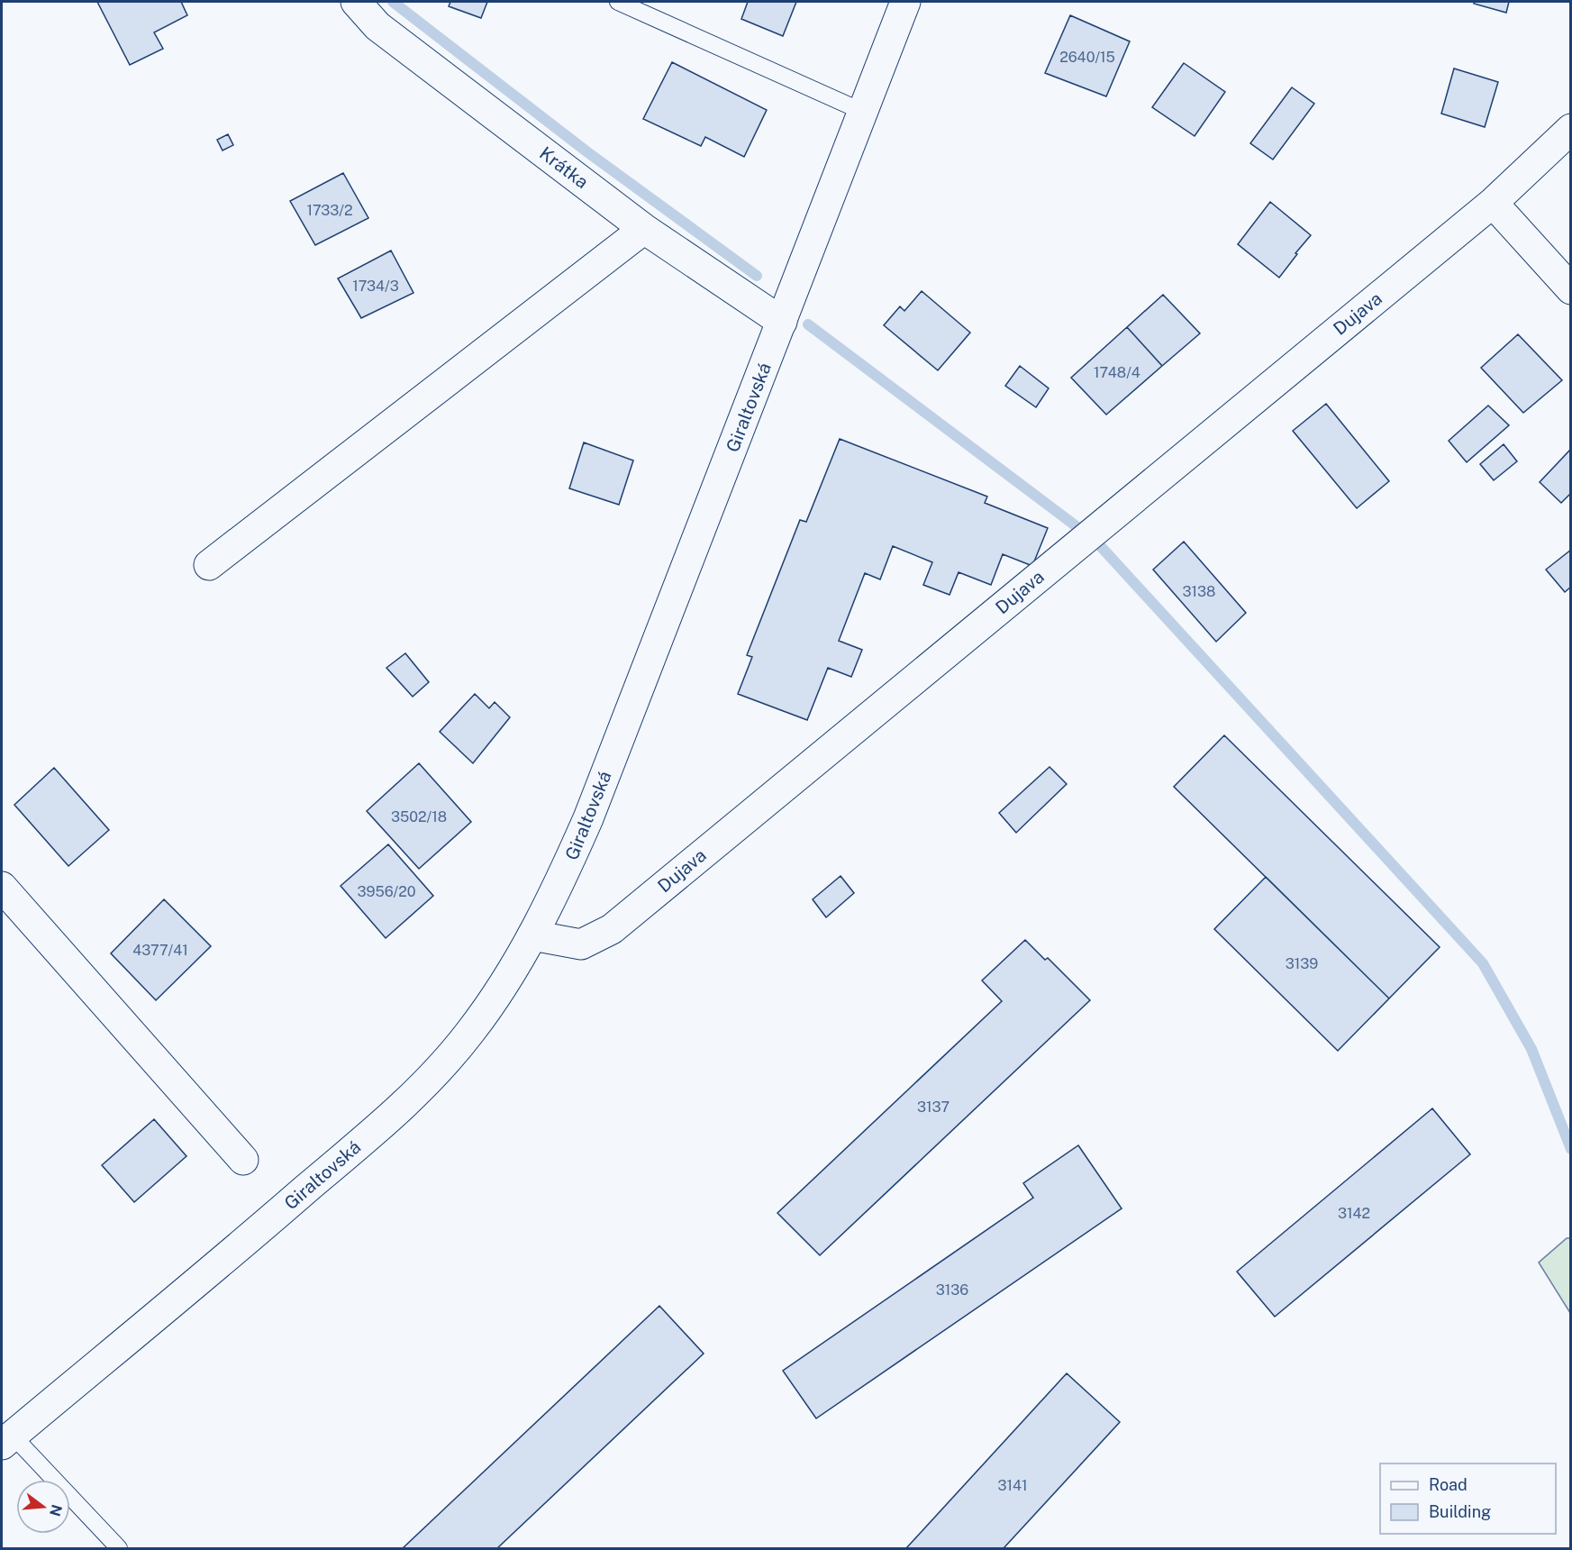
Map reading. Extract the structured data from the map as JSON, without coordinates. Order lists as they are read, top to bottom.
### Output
{
  "streets": {
    "street": ["Krátka", "Dujava", "Giraltovská"]
  },
  "crossings": [
    ["Krátka", "Giraltovská"],
    ["Dujava", "Giraltovská"]
  ],
  "house_numbers": [
    "2640/15",
    "1733/2",
    "1734/3",
    "1748/4",
    "3138",
    "3502/18",
    "3956/20",
    "4377/41",
    "3139",
    "3137",
    "3142",
    "3136",
    "3141"
  ],
  "legend": ["Road", "Building"],
  "north": "right"
}
